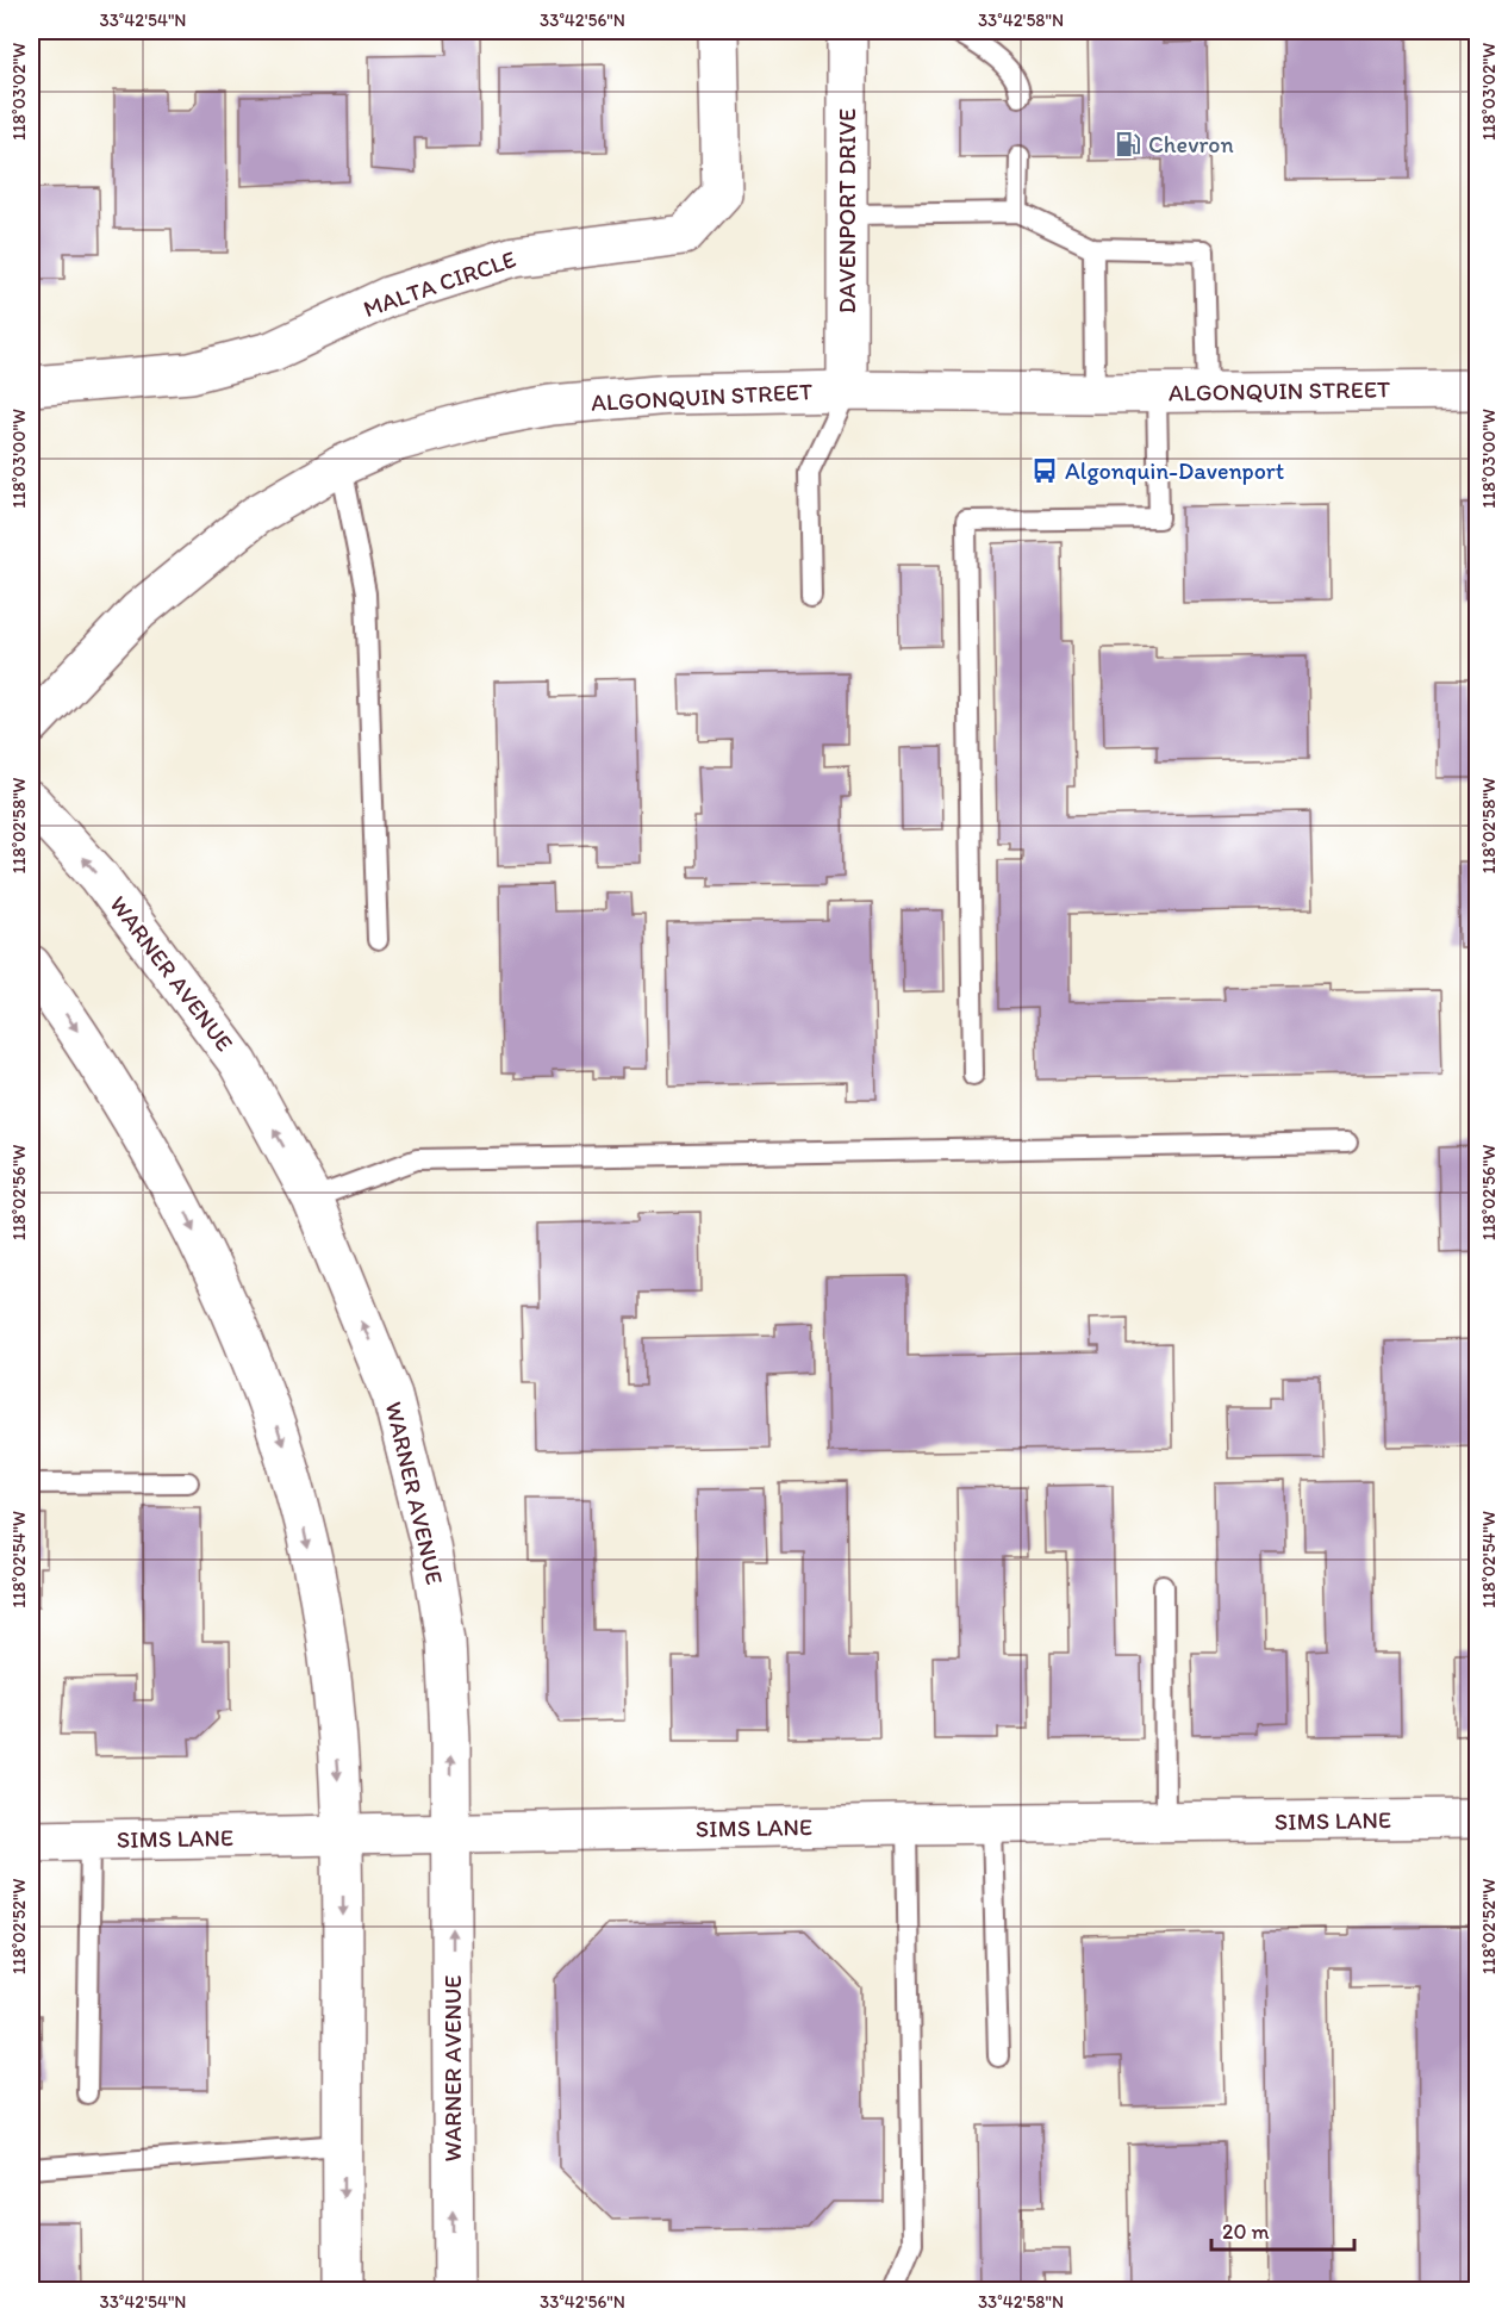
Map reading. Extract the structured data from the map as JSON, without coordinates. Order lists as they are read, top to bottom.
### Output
{
  "streets": {
    "main road": [
      "DAVENPORT DRIVE",
      "MALTA CIRCLE",
      "ALGONQUIN STREET",
      "WARNER AVENUE",
      "SIMS LANE"
    ]
  },
  "crossings": [
    ["DAVENPORT DRIVE", "ALGONQUIN STREET"],
    ["WARNER AVENUE", "SIMS LANE"]
  ],
  "places": {
    "fuel station": ["Chevron"],
    "bus stop": ["Algonquin-Davenport"]
  },
  "scale_bar": "20 m",
  "coordinates": [
    "33°42'54\"N",
    "33°42'56\"N",
    "33°42'58\"N",
    "118°03'02\"W",
    "118°03'00\"W",
    "118°02'58\"W",
    "118°02'56\"W",
    "118°02'54\"W",
    "118°02'52\"W"
  ]
}
